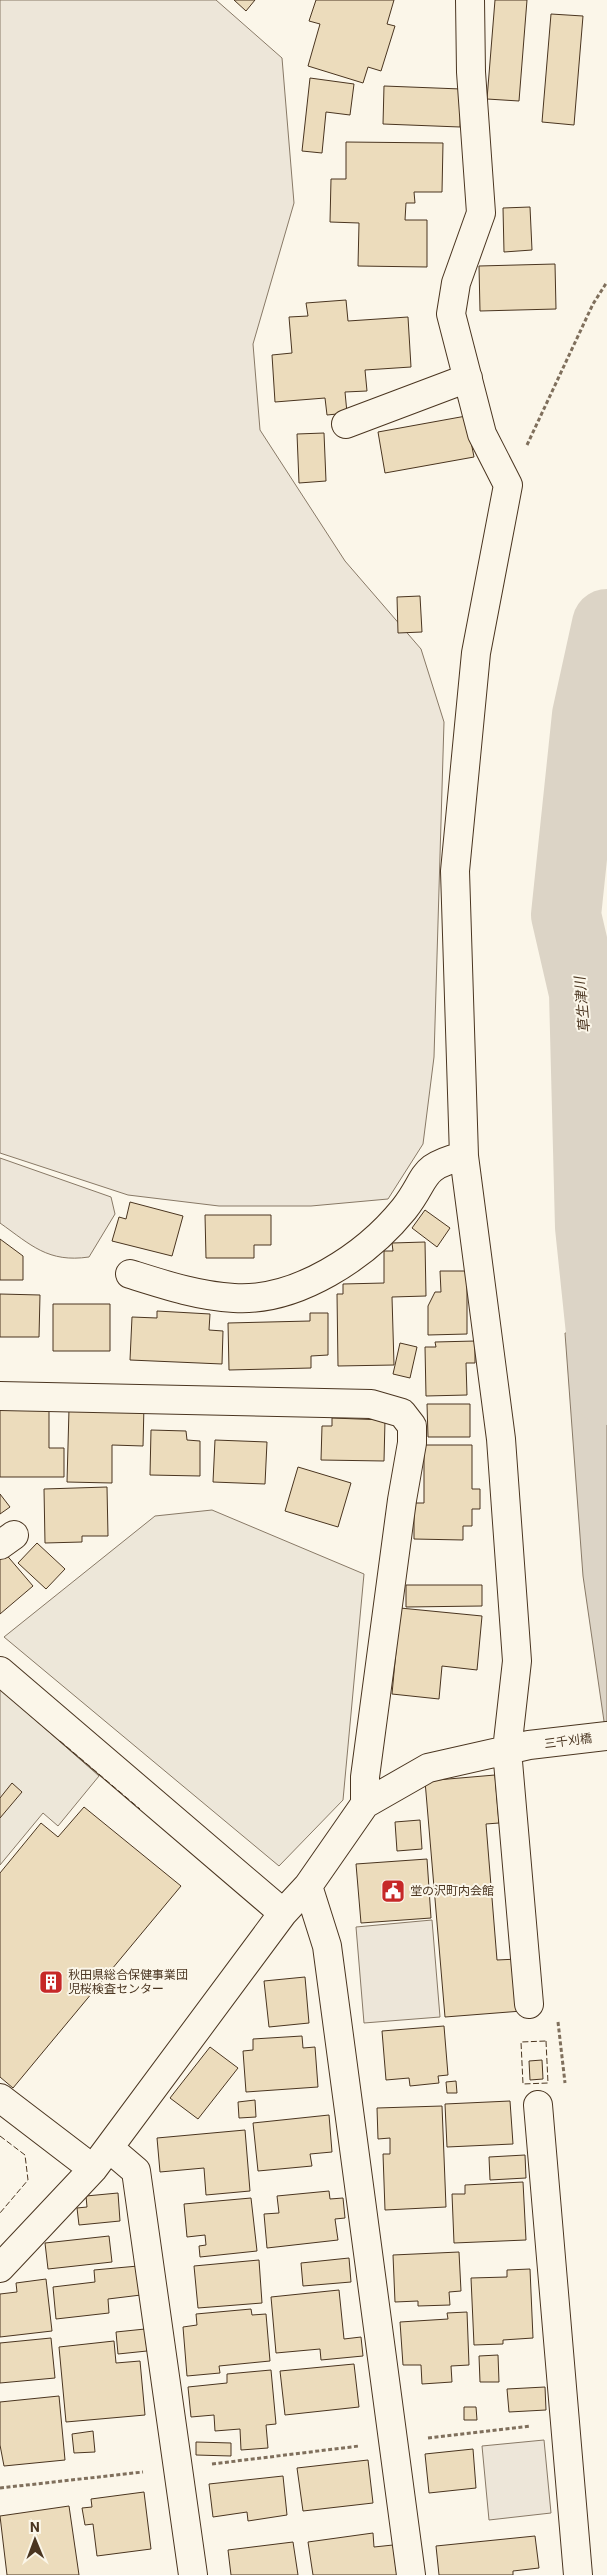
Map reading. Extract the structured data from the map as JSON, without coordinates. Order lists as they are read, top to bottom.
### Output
{
  "streets": {
    "street": ["三千刈橋"]
  },
  "water": ["草生津川"],
  "places": {
    "public building": ["堂の沢町内会館"],
    "building": ["秋田県総合保健事業団 児桜検査センター"]
  },
  "north": "top"
}
